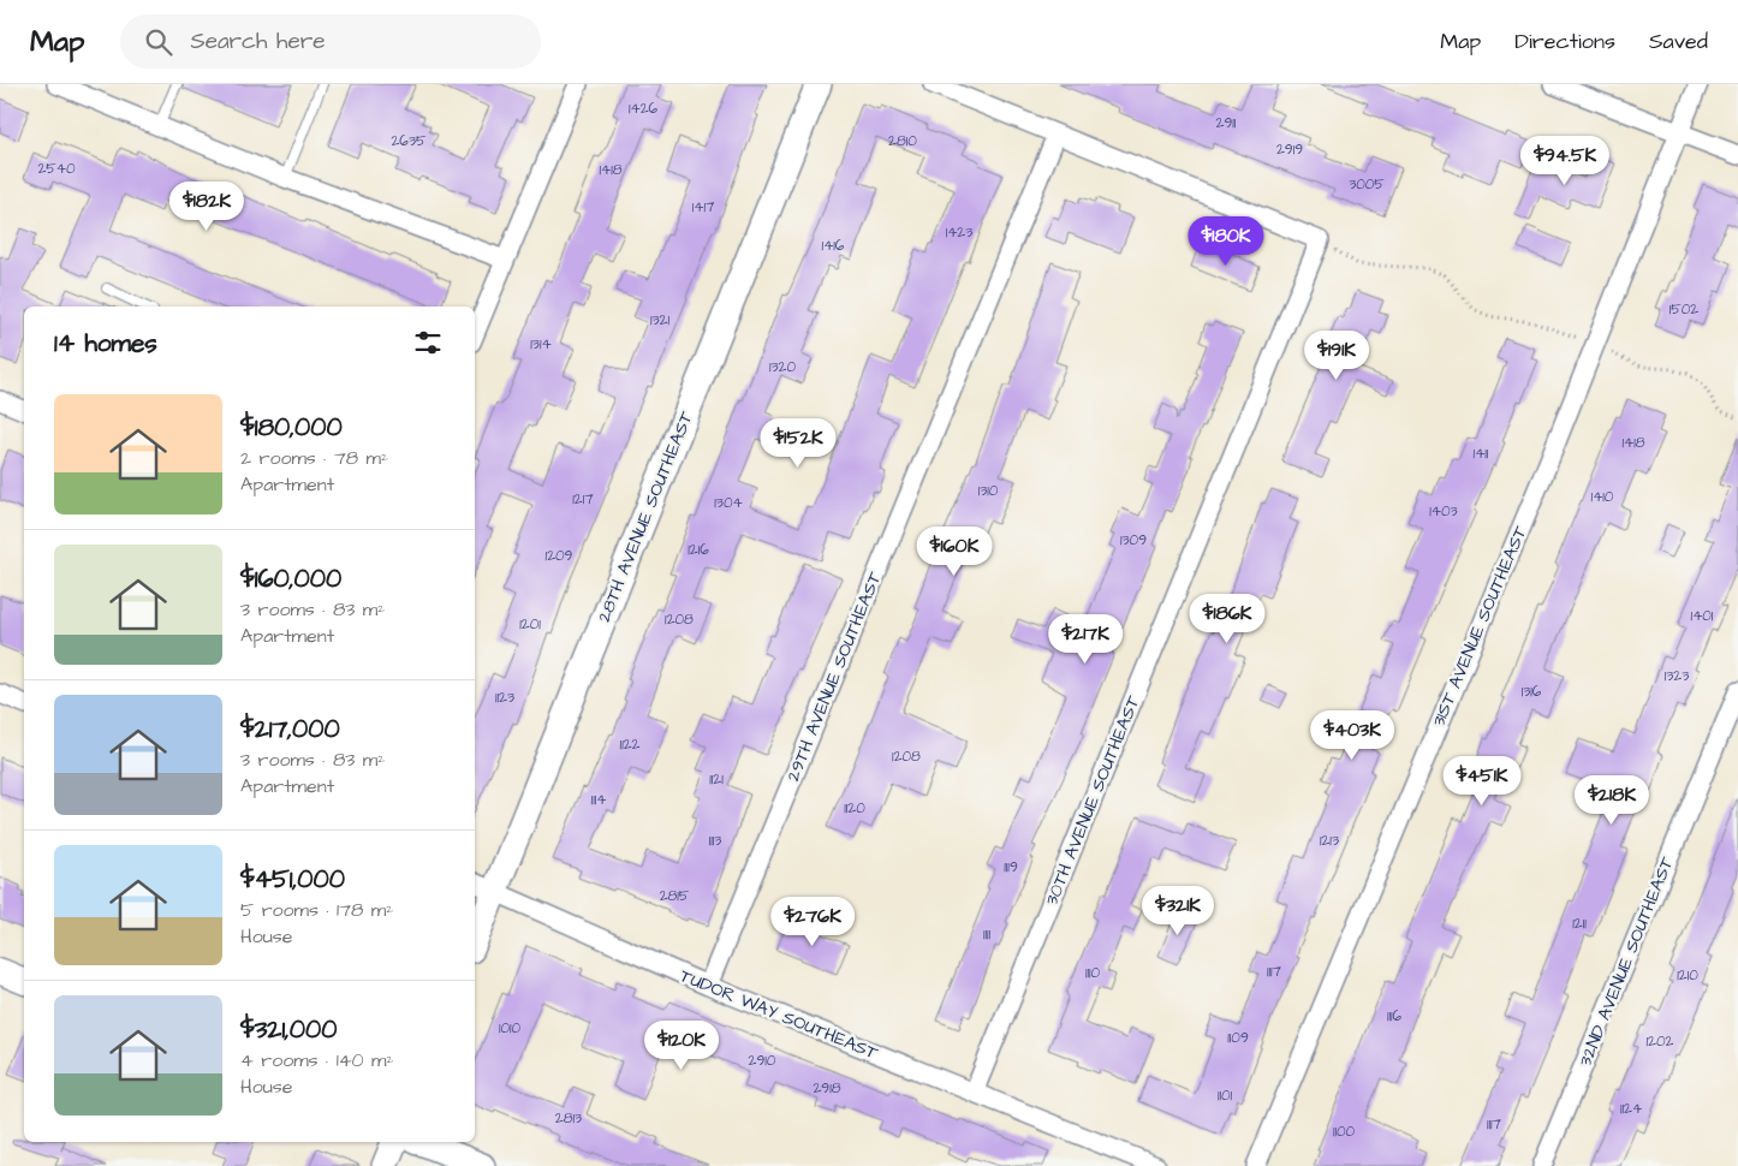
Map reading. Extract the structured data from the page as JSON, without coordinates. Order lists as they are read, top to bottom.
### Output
{
  "streets": {
    "street": [
      "28TH AVENUE SOUTHEAST",
      "31ST AVENUE SOUTHEAST",
      "29TH AVENUE SOUTHEAST",
      "30TH AVENUE SOUTHEAST",
      "32ND AVENUE SOUTHEAST",
      "TUDOR WAY SOUTHEAST"
    ]
  },
  "crossings": [
    ["28TH AVENUE SOUTHEAST", "TUDOR WAY SOUTHEAST"],
    ["29TH AVENUE SOUTHEAST", "TUDOR WAY SOUTHEAST"],
    ["30TH AVENUE SOUTHEAST", "TUDOR WAY SOUTHEAST"]
  ],
  "house_numbers": [
    "1426",
    "2911",
    "2635",
    "2810",
    "2919",
    "2540",
    "1418",
    "3005",
    "1417",
    "1423",
    "1416",
    "1502",
    "1321",
    "1314",
    "1320",
    "1418",
    "1411",
    "1310",
    "1410",
    "1217",
    "1304",
    "1403",
    "1309",
    "1216",
    "1209",
    "1401",
    "1208",
    "1201",
    "1323",
    "1316",
    "1123",
    "1122",
    "1208",
    "1121",
    "1114",
    "1120",
    "1113",
    "1213",
    "1119",
    "2815",
    "1211",
    "1111",
    "1117",
    "1110",
    "1210",
    "1116",
    "1010",
    "1109",
    "1202",
    "2910",
    "2918",
    "1101",
    "1124",
    "2813",
    "1117",
    "1100"
  ],
  "page": {
    "header": "Map",
    "search": "Search here",
    "nav": ["Map", "Directions", "Saved"],
    "price": [
      "$94.5K",
      "$182K",
      "$180K",
      "$191K",
      "$152K",
      "$160K",
      "$186K",
      "$217K",
      "$403K",
      "$451K",
      "$218K",
      "$321K",
      "$276K",
      "$120K"
    ],
    "heading": "14 homes",
    "list": [
      {
        "name": "$180,000",
        "note": "2 rooms · 78 m² · Apartment"
      },
      {
        "name": "$160,000",
        "note": "3 rooms · 83 m² · Apartment"
      },
      {
        "name": "$217,000",
        "note": "3 rooms · 83 m² · Apartment"
      },
      {
        "name": "$451,000",
        "note": "5 rooms · 178 m² · House"
      },
      {
        "name": "$321,000",
        "note": "4 rooms · 140 m² · House"
      }
    ]
  }
}
